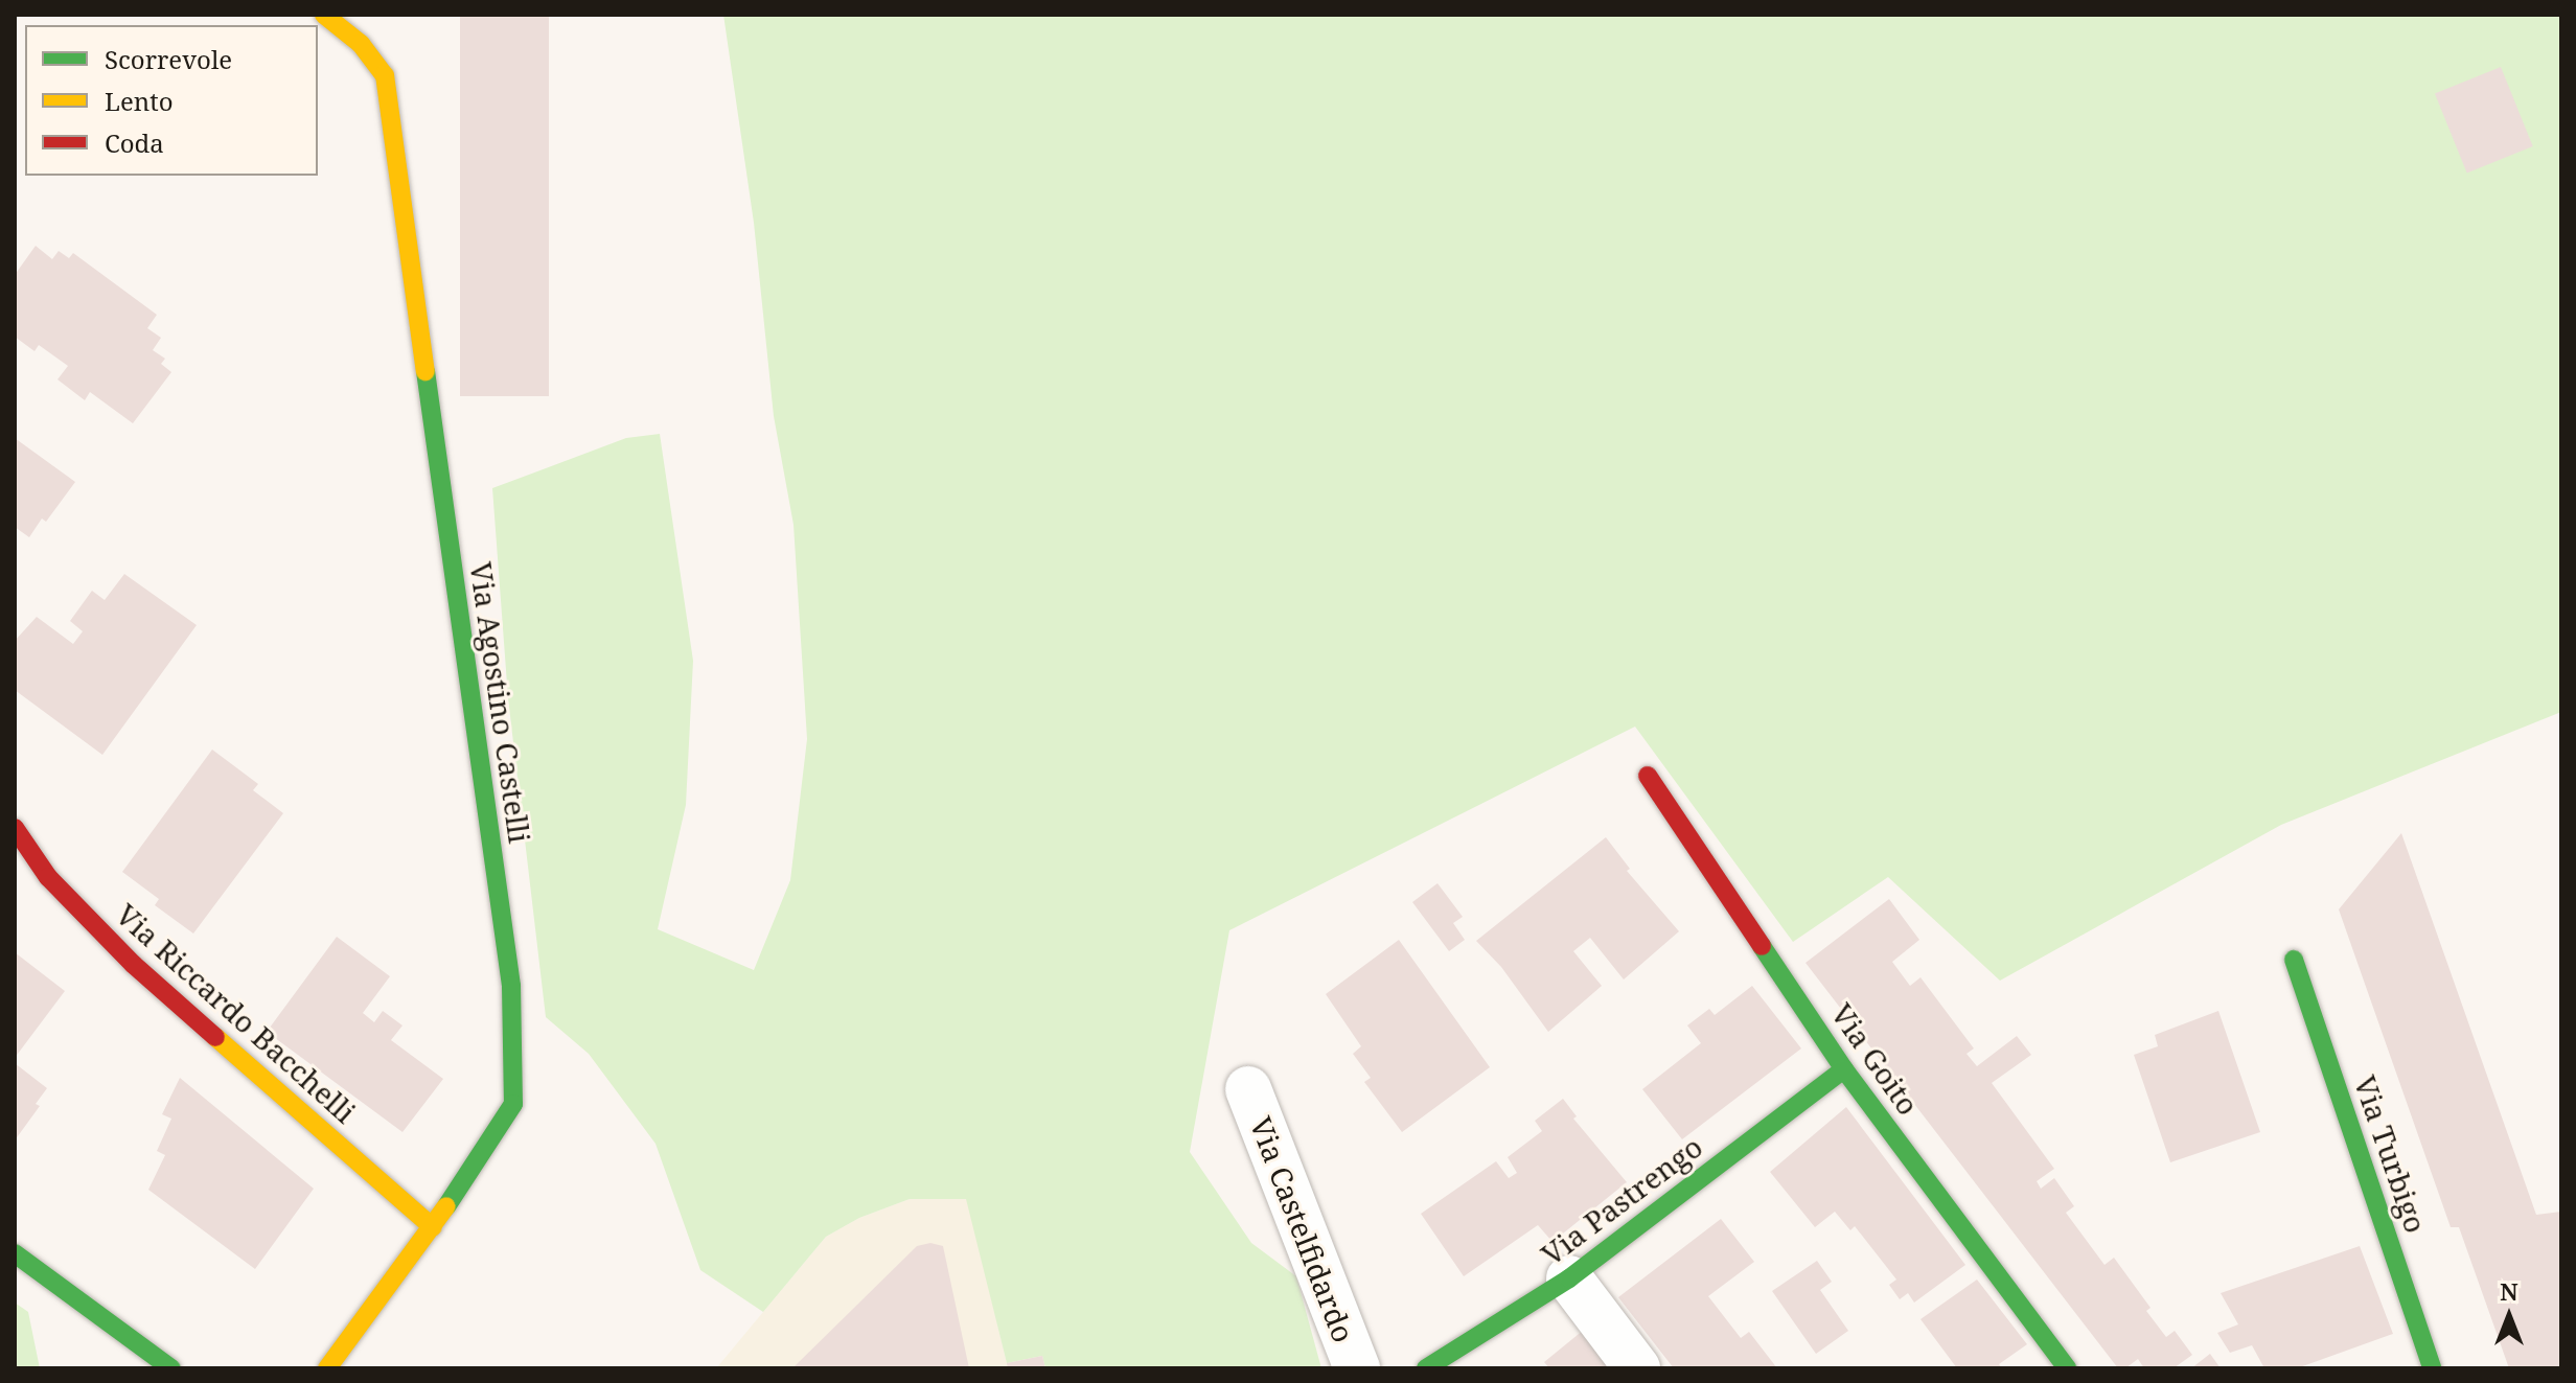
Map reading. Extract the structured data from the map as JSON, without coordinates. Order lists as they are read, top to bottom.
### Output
{
  "streets": {
    "street": [
      "Via Agostino Castelli",
      "Via Riccardo Bacchelli",
      "Via Goito",
      "Via Turbigo",
      "Via Pastrengo",
      "Via Castelfidardo"
    ]
  },
  "crossings": [
    ["Via Agostino Castelli", "Via Riccardo Bacchelli"],
    ["Via Goito", "Via Pastrengo"]
  ],
  "legend": ["Scorrevole", "Lento", "Coda"],
  "north": "top"
}
